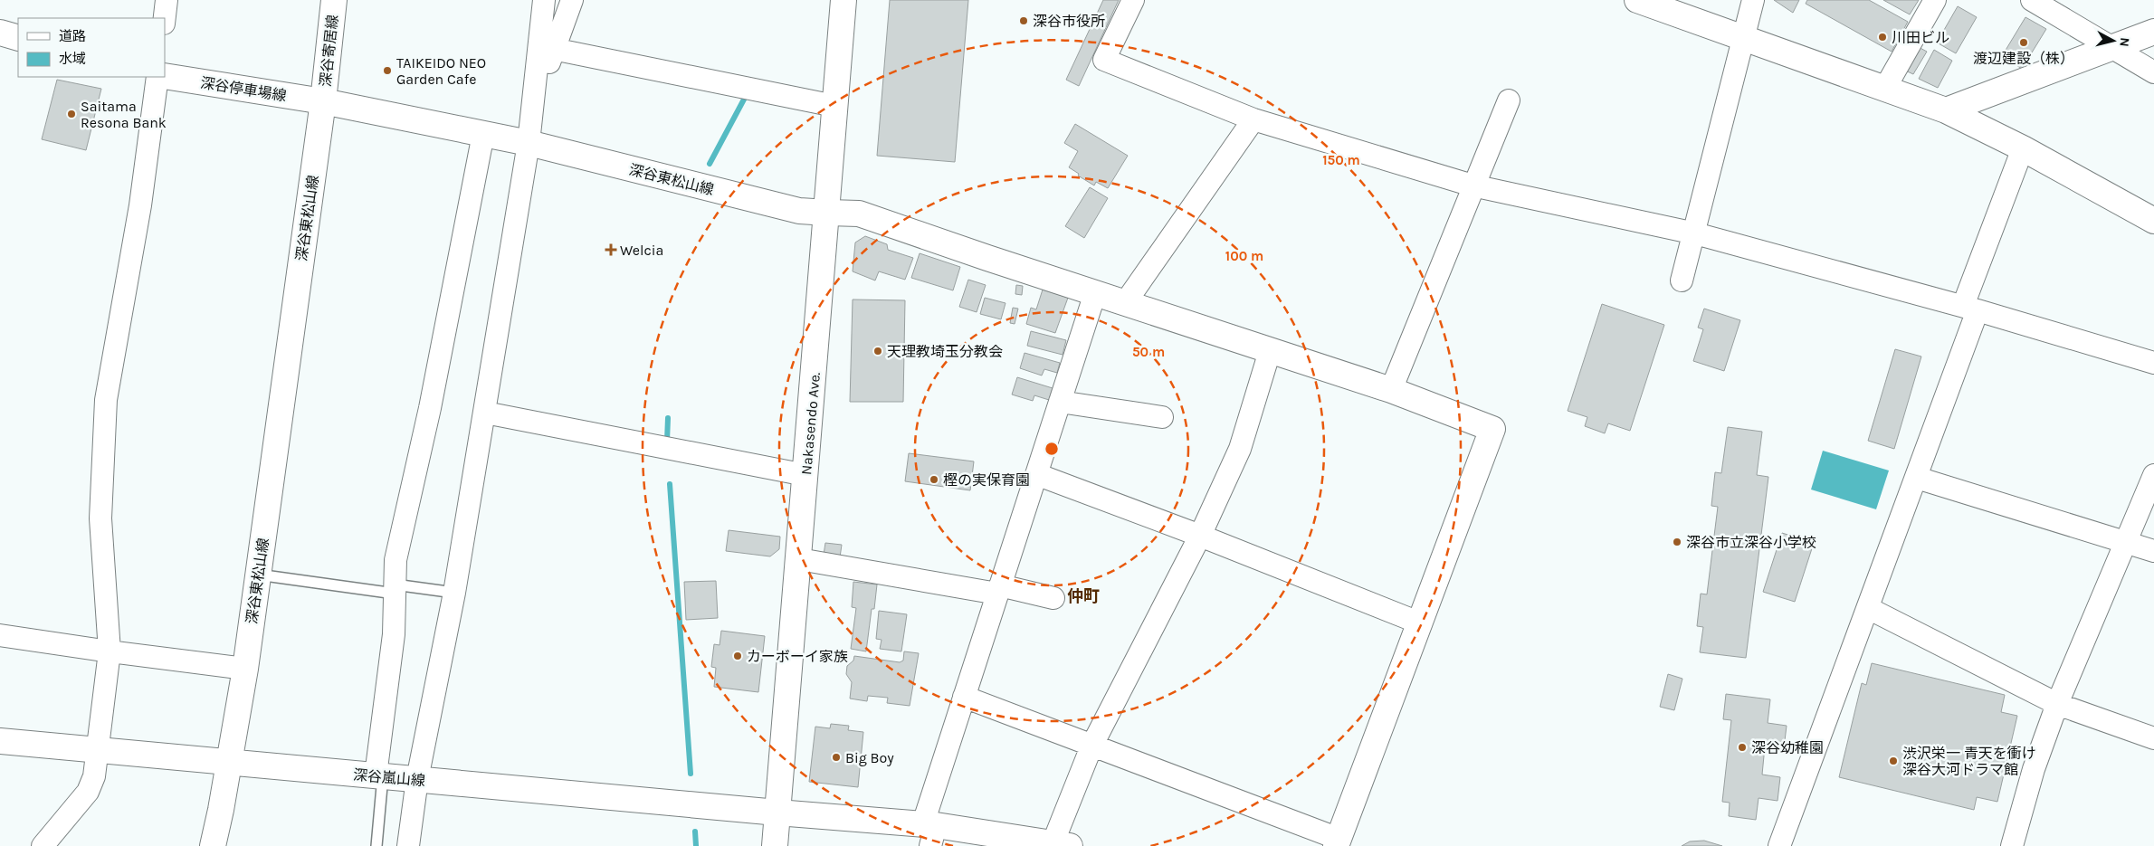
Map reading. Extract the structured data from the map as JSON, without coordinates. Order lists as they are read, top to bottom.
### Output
{
  "streets": {
    "main road": [
      "深谷寄居線",
      "深谷停車場線",
      "深谷東松山線",
      "Nakasendo Ave.",
      "深谷嵐山線"
    ]
  },
  "crossings": [
    ["深谷寄居線", "深谷停車場線"],
    ["深谷寄居線", "深谷東松山線"],
    ["深谷停車場線", "深谷東松山線"],
    ["深谷東松山線", "Nakasendo Ave."],
    ["深谷東松山線", "深谷嵐山線"],
    ["Nakasendo Ave.", "深谷嵐山線"]
  ],
  "districts": ["仲町"],
  "places": {
    "other": [
      "深谷市役所",
      "川田ビル",
      "渡辺建設（株）",
      "TAIKEIDO NEO Garden Cafe",
      "Saitama Resona Bank",
      "天理教埼玉分教会",
      "樫の実保育園",
      "深谷市立深谷小学校",
      "カーボーイ家族",
      "深谷幼稚園",
      "Big Boy",
      "渋沢栄一 青天を衝け 深谷大河ドラマ館"
    ],
    "health": ["Welcia"]
  },
  "legend": ["道路", "水域"],
  "north": "right",
  "rings": ["150 m", "100 m", "50 m"]
}
